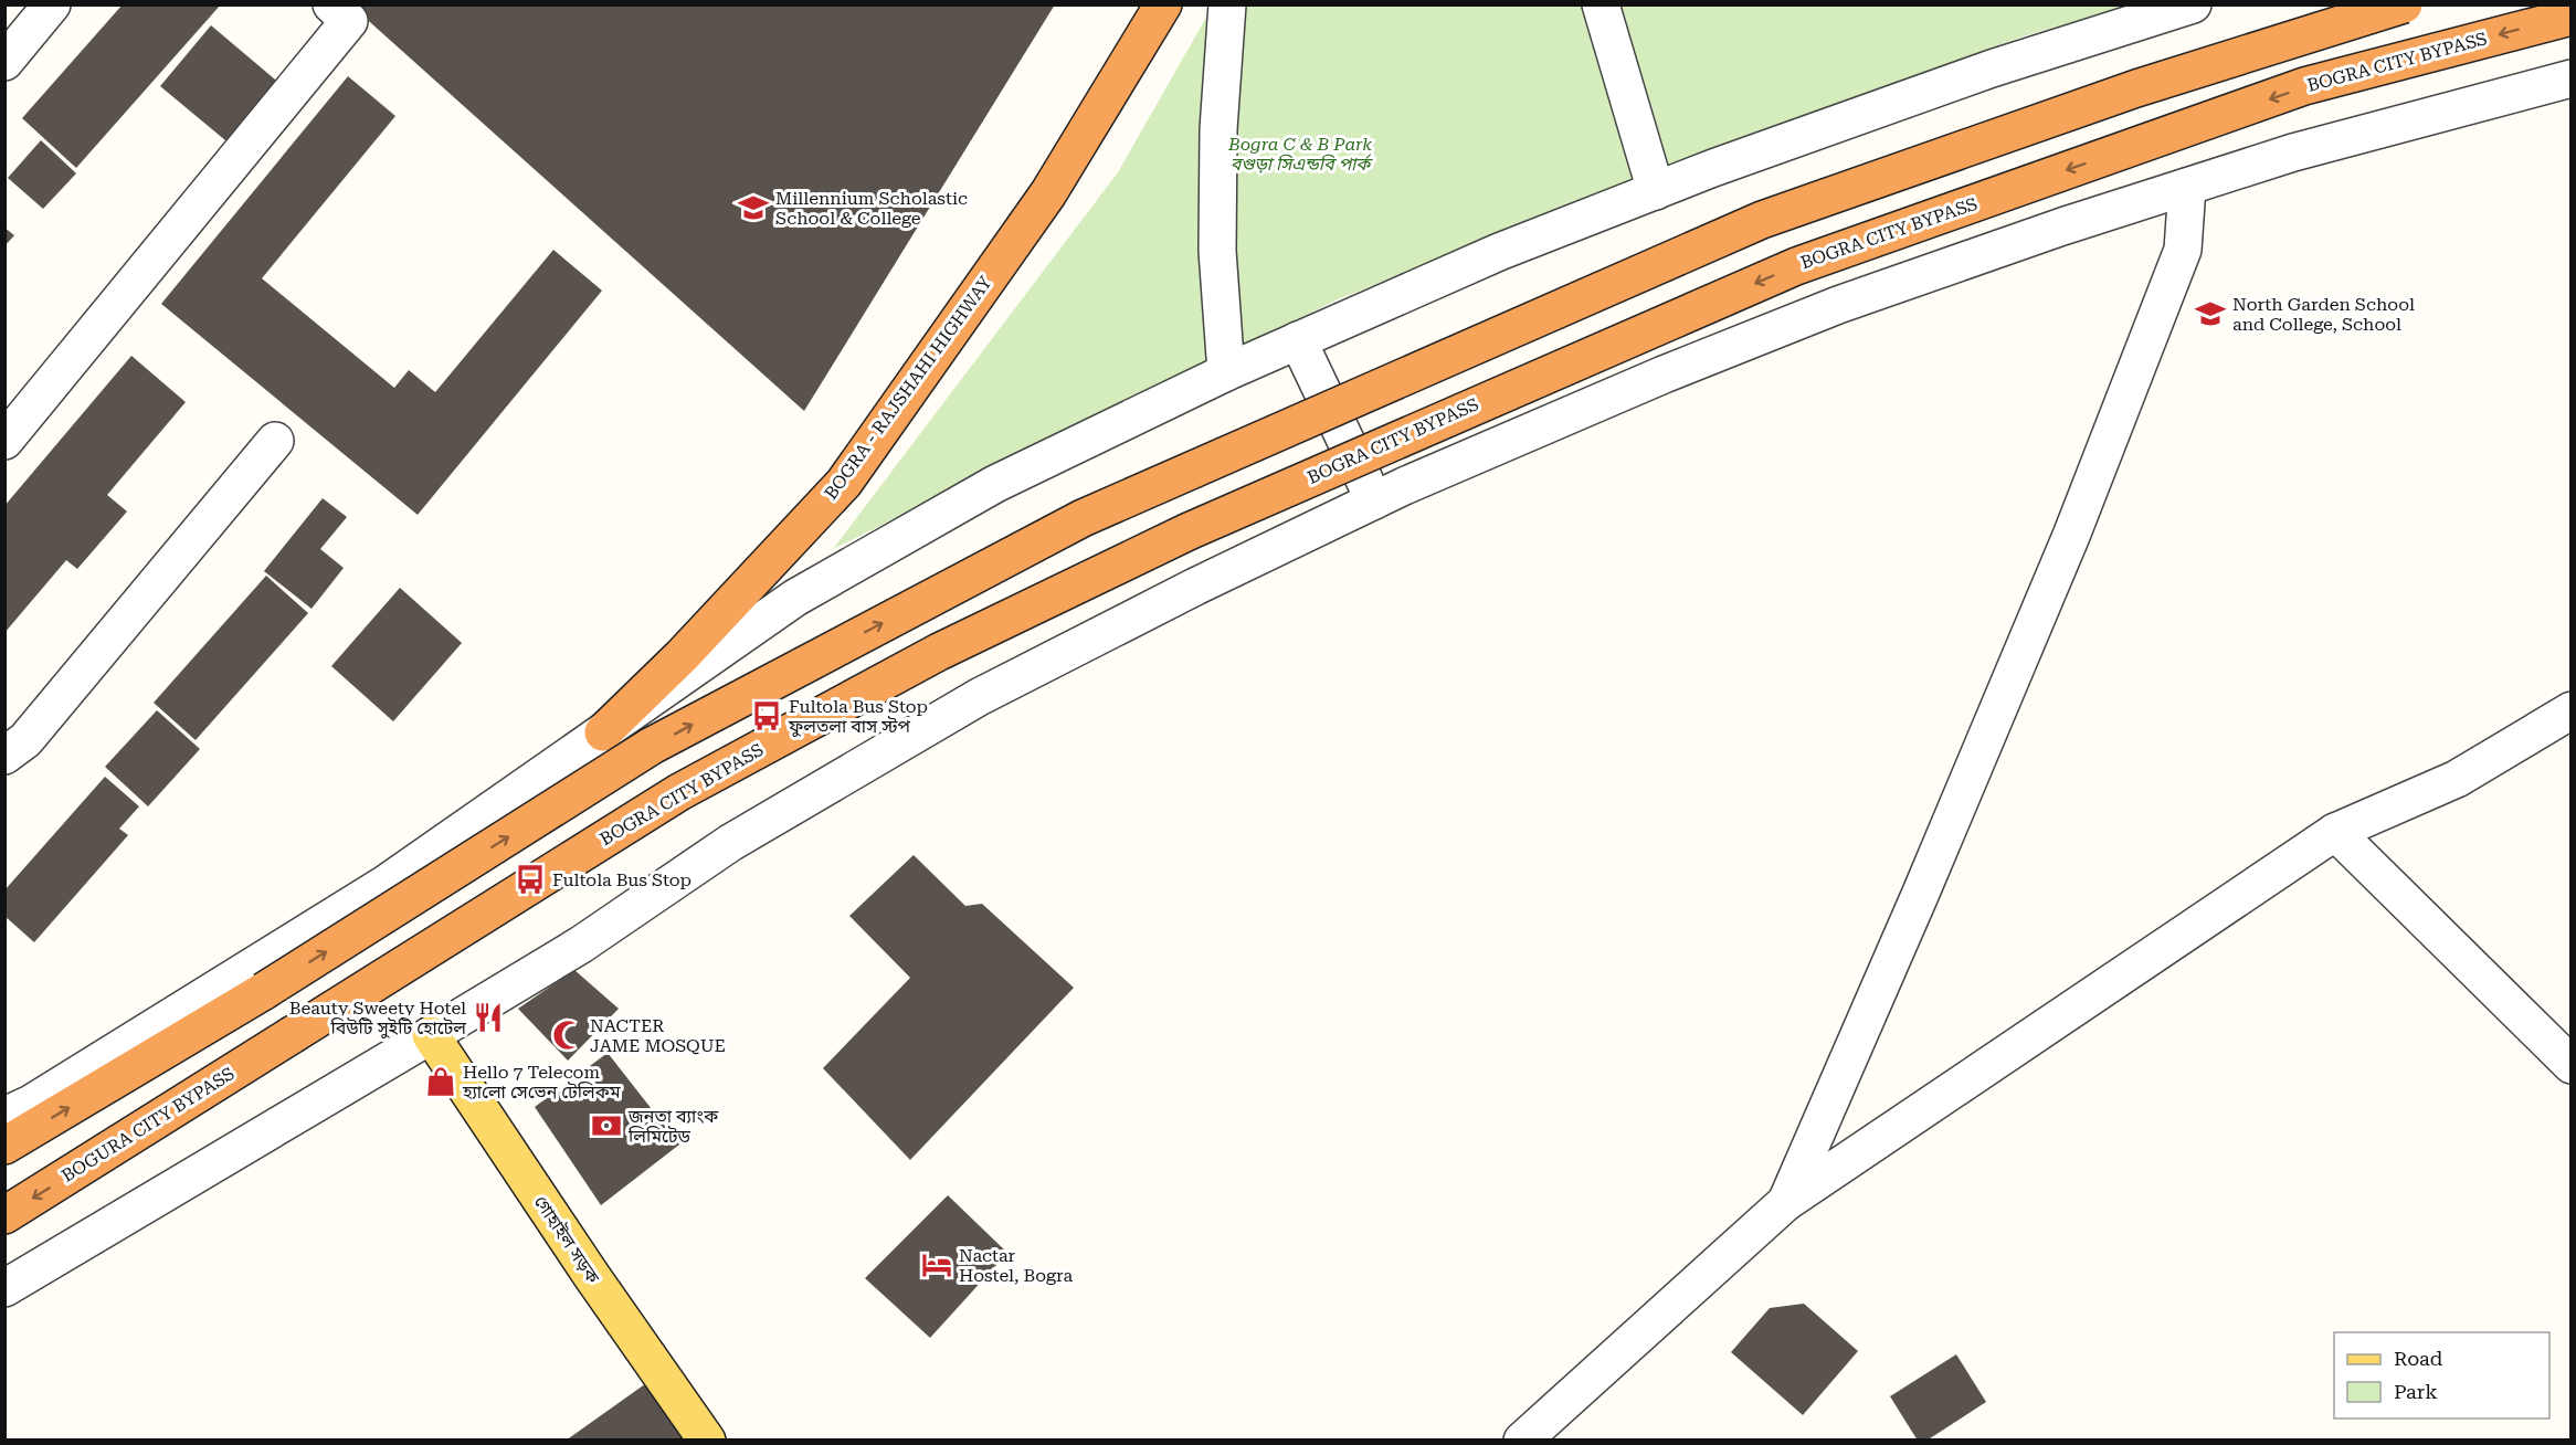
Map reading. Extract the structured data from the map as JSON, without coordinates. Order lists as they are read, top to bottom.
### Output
{
  "streets": {
    "highway": ["BOGRA CITY BYPASS", "BOGRA - RAJSHAHI HIGHWAY", "BOGURA CITY BYPASS"],
    "main road": ["গোহাইল সড়ক"]
  },
  "crossings": [
    ["BOGRA CITY BYPASS", "BOGURA CITY BYPASS"]
  ],
  "parks": ["Bogra C & B Park বগুড়া সিএন্ডবি পার্ক"],
  "places": {
    "school or university": ["Millennium Scholastic School & College", "North Garden School and College, School"],
    "bus stop": ["Fultola Bus Stop ফুলতলা বাস স্টপ", "Fultola Bus Stop"],
    "restaurant": ["Beauty Sweety Hotel বিউটি সুইটি হোটেল"],
    "mosque": ["NACTER JAME MOSQUE"],
    "shop": ["Hello 7 Telecom হ্যা‌লো সে‌ভেন টে‌লিকম"],
    "bank": ["জনতা ব্যাংক লিমিটেড"],
    "hotel": ["Nactar Hostel, Bogra"]
  },
  "legend": ["Road", "Park"]
}
